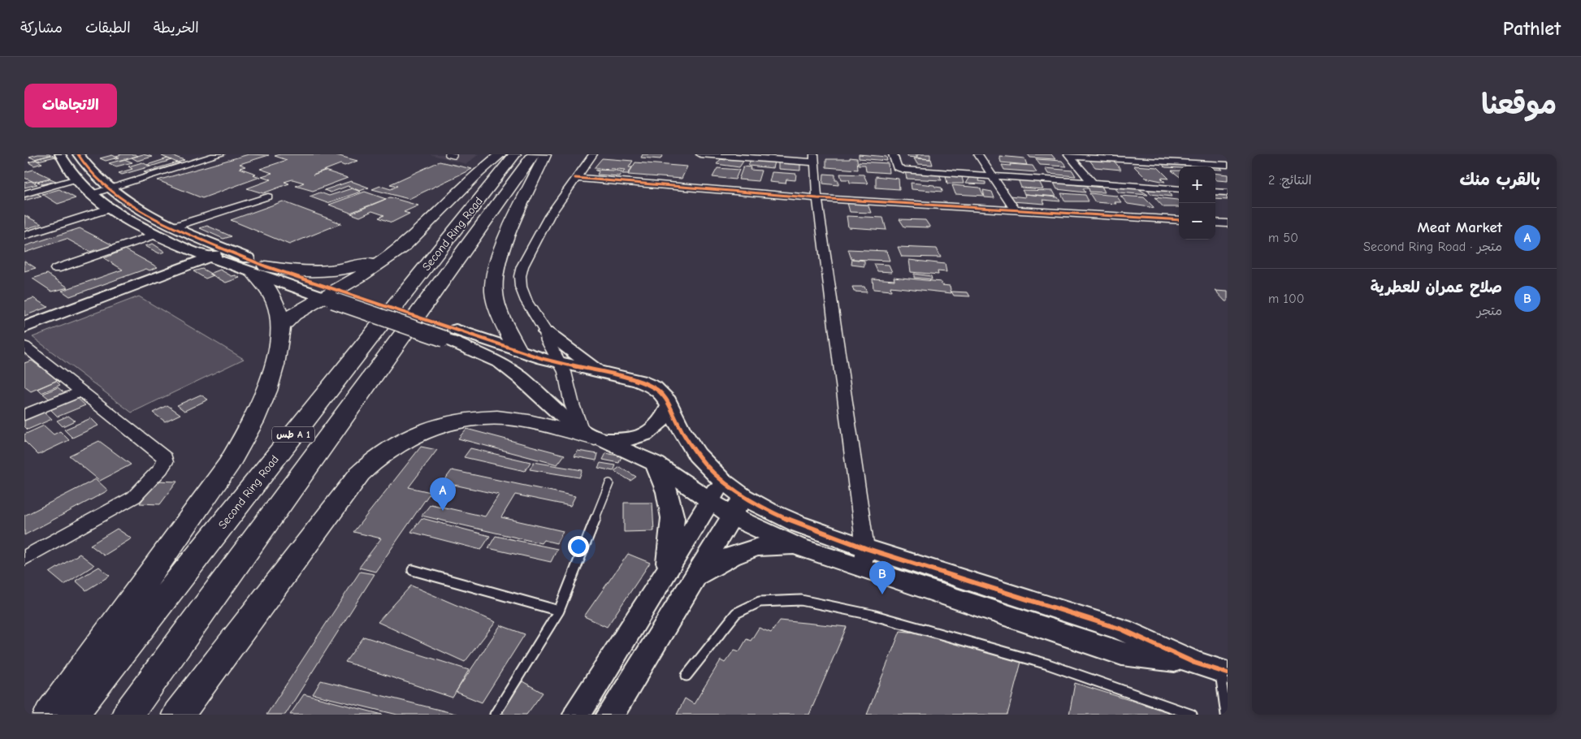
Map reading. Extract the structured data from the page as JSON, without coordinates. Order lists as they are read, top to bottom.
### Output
{
  "streets": {
    "highway": ["Second Ring Road", "طس A 1"]
  },
  "page": {
    "header": "Pathlet",
    "nav": ["الخريطة", "الطبقات", "مشاركة"],
    "title": "موقعنا",
    "buttons": "الاتجاهات",
    "heading": ["بالقرب منك", "النتائج: 2"],
    "map_buttons": ["+", "−"],
    "list": [
      {
        "mark": "A",
        "name": "Meat Market",
        "note": "متجر · Second Ring Road",
        "value": "50 m"
      },
      {
        "mark": "B",
        "name": "صلاح عمران للعطرية",
        "note": "متجر",
        "value": "100 m"
      }
    ],
    "pins": ["A", "B"]
  }
}
